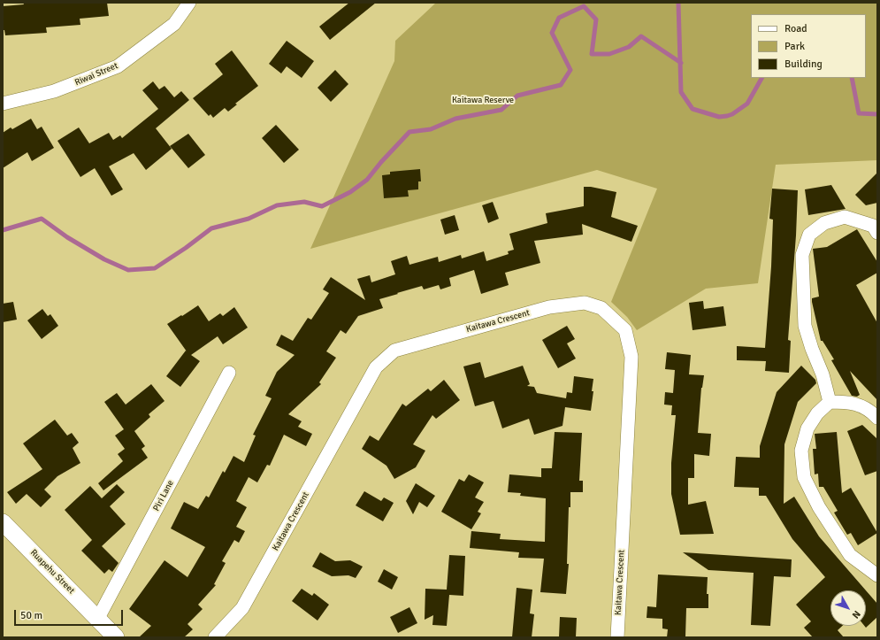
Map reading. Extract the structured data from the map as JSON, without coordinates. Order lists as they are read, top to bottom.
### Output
{
  "streets": {
    "street": [
      "Riwai Street",
      "Kaitawa Crescent",
      "Piri Lane",
      "Ruapehu Street"
    ]
  },
  "crossings": [
    ["Piri Lane", "Ruapehu Street"]
  ],
  "parks": ["Kaitawa Reserve"],
  "legend": ["Road", "Park", "Building"],
  "scale_bar": "50 m",
  "north": "bottom right"
}
